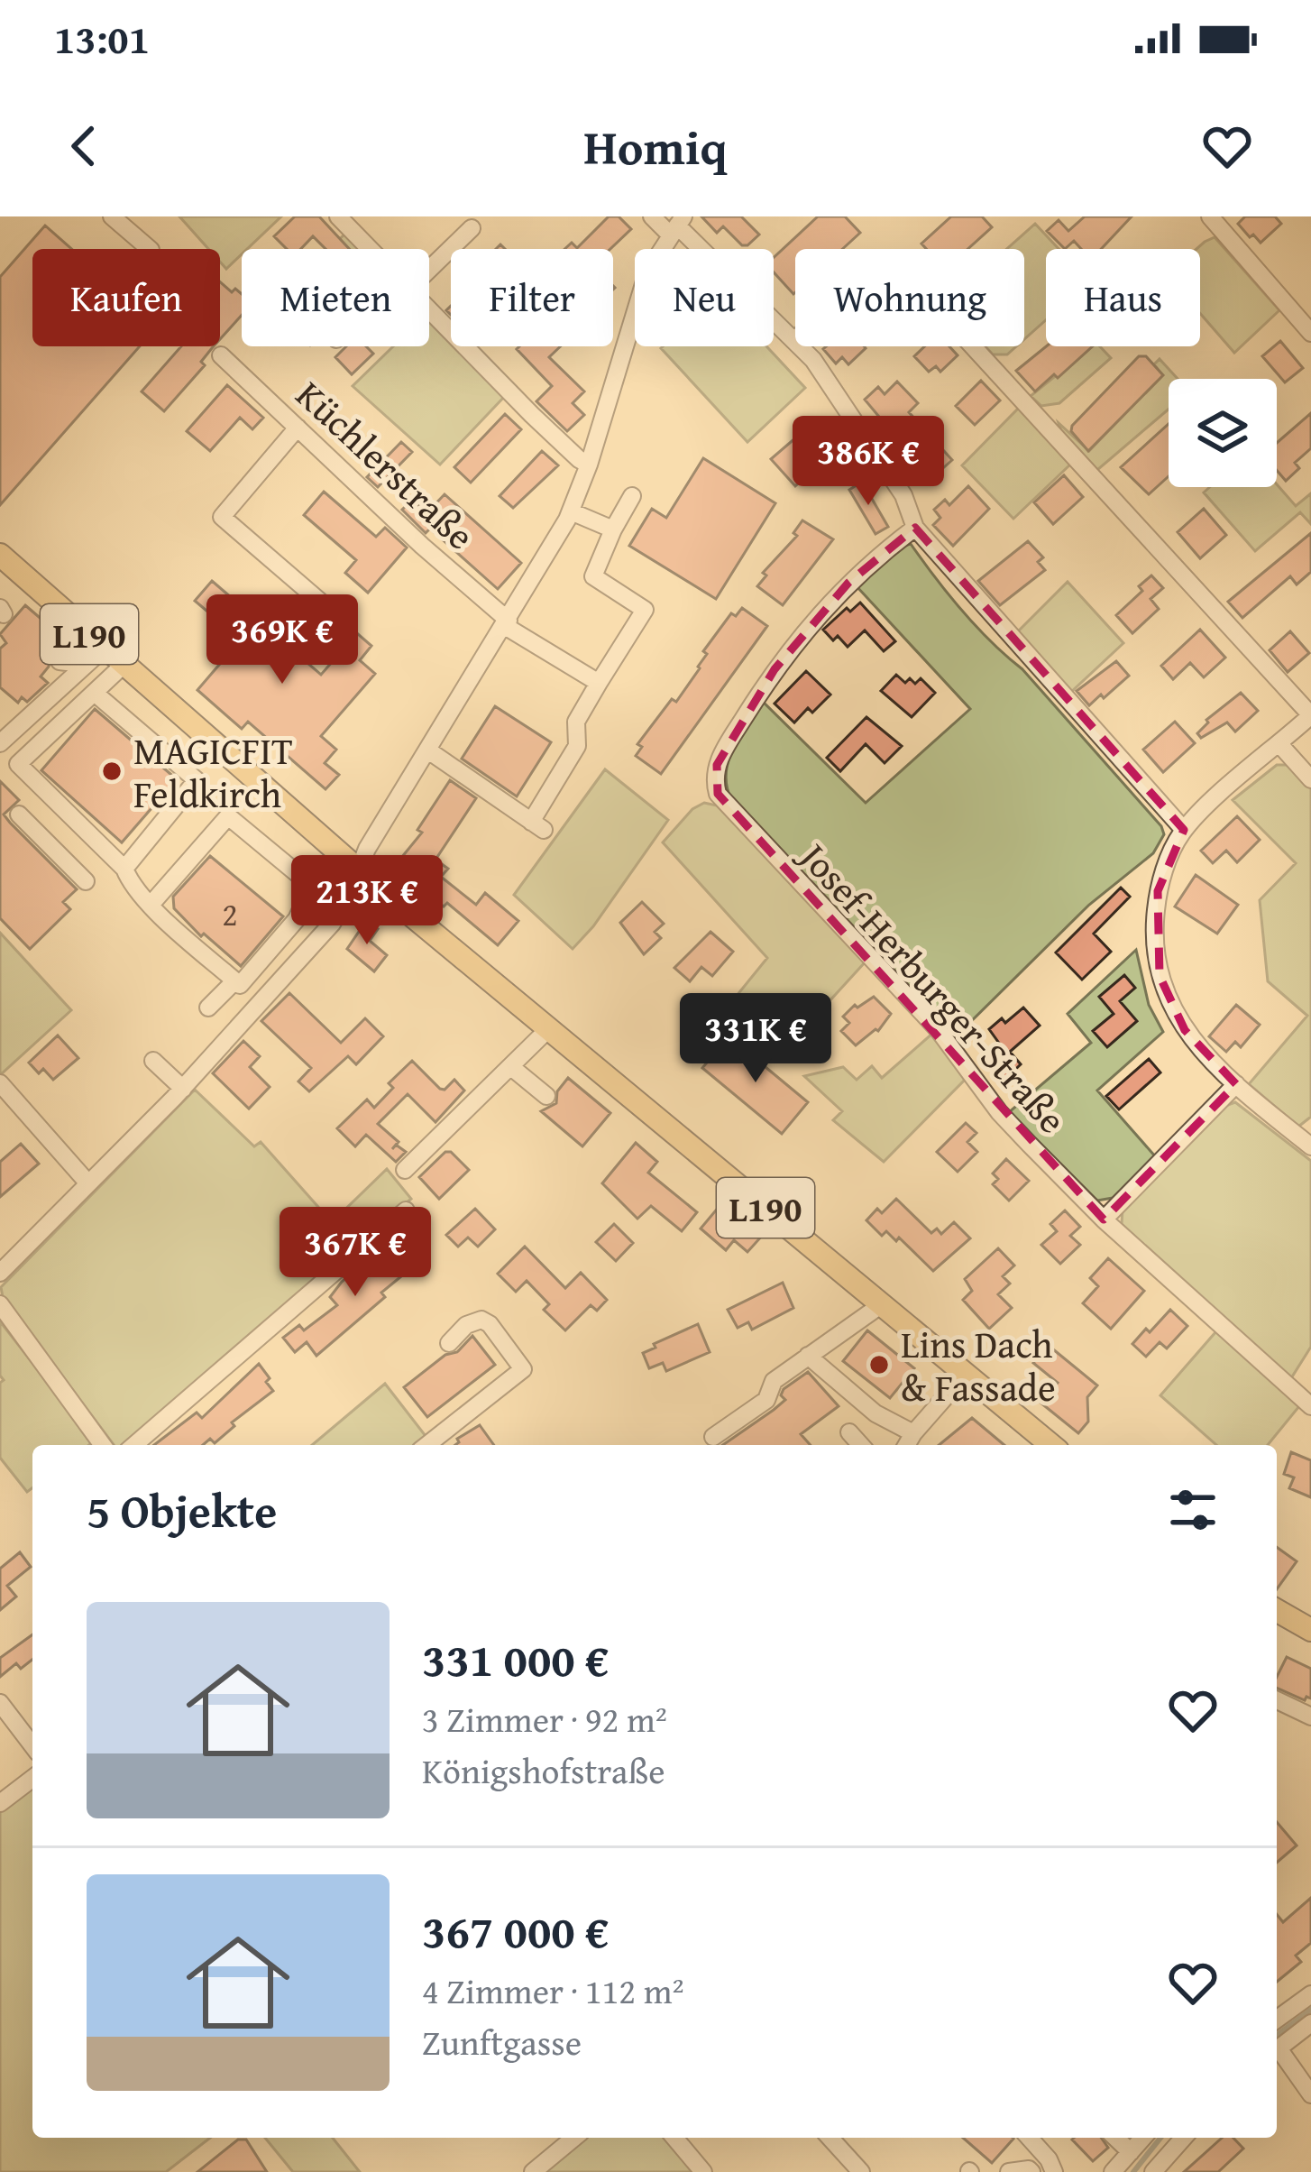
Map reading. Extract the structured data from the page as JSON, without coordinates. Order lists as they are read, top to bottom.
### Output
{
  "streets": {
    "main road": ["L190"],
    "street": ["Küchlerstraße", "Josef-Herburger-Straße"]
  },
  "places": ["MAGICFIT Feldkirch", "Lins Dach & Fassade"],
  "house_numbers": ["2"],
  "page": {
    "status": "13:01",
    "header": "Homiq",
    "chip": [
      "Kaufen",
      "Mieten",
      "Filter",
      "Neu",
      "Wohnung",
      "Haus"
    ],
    "price": [
      "386K €",
      "369K €",
      "213K €",
      "331K €",
      "367K €"
    ],
    "heading": "5 Objekte",
    "list": [
      {
        "name": "331 000 €",
        "note": "3 Zimmer · 92 m² · Königshofstraße"
      },
      {
        "name": "367 000 €",
        "note": "4 Zimmer · 112 m² · Zunftgasse"
      }
    ]
  }
}
